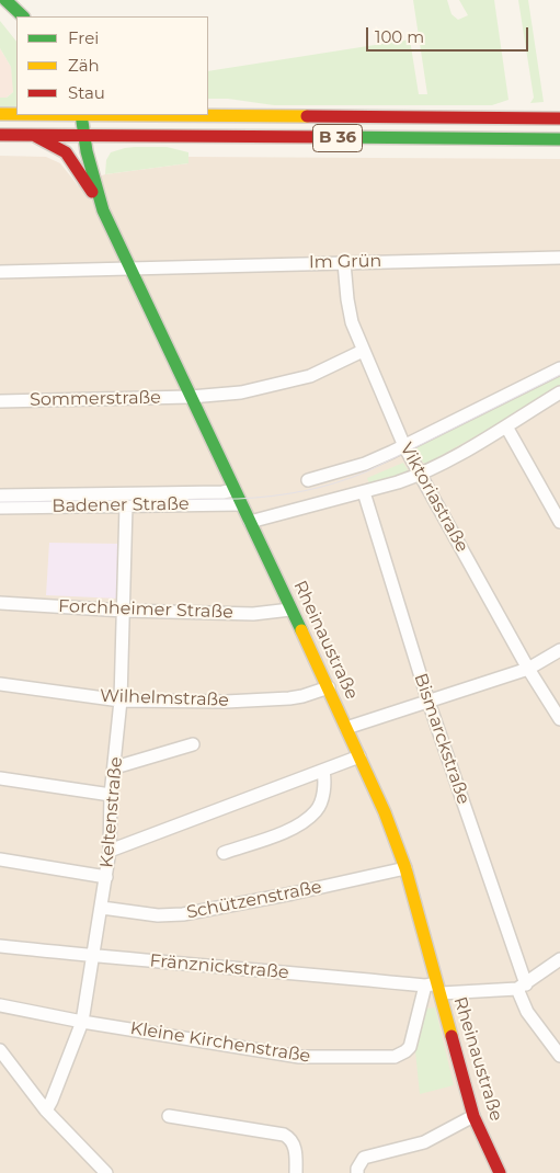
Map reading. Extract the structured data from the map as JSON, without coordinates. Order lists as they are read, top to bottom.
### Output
{
  "streets": {
    "street": [
      "B 36",
      "Im Grün",
      "Sommerstraße",
      "Viktoriastraße",
      "Badener Straße",
      "Forchheimer Straße",
      "Rheinaustraße",
      "Wilhelmstraße",
      "Bismarckstraße",
      "Keltenstraße",
      "Schützenstraße",
      "Fränznickstraße",
      "Kleine Kirchenstraße"
    ]
  },
  "crossings": [
    ["B 36", "Rheinaustraße"],
    ["Im Grün", "Viktoriastraße"],
    ["Im Grün", "Rheinaustraße"],
    ["Sommerstraße", "Viktoriastraße"],
    ["Sommerstraße", "Rheinaustraße"],
    ["Badener Straße", "Rheinaustraße"],
    ["Badener Straße", "Keltenstraße"],
    ["Forchheimer Straße", "Rheinaustraße"],
    ["Forchheimer Straße", "Keltenstraße"],
    ["Rheinaustraße", "Wilhelmstraße"],
    ["Rheinaustraße", "Schützenstraße"],
    ["Rheinaustraße", "Fränznickstraße"],
    ["Rheinaustraße", "Kleine Kirchenstraße"],
    ["Wilhelmstraße", "Keltenstraße"],
    ["Bismarckstraße", "Fränznickstraße"],
    ["Keltenstraße", "Schützenstraße"],
    ["Keltenstraße", "Fränznickstraße"],
    ["Keltenstraße", "Kleine Kirchenstraße"],
    ["Fränznickstraße", "Kleine Kirchenstraße"]
  ],
  "legend": ["Frei", "Zäh", "Stau"],
  "scale_bar": "100 m"
}
